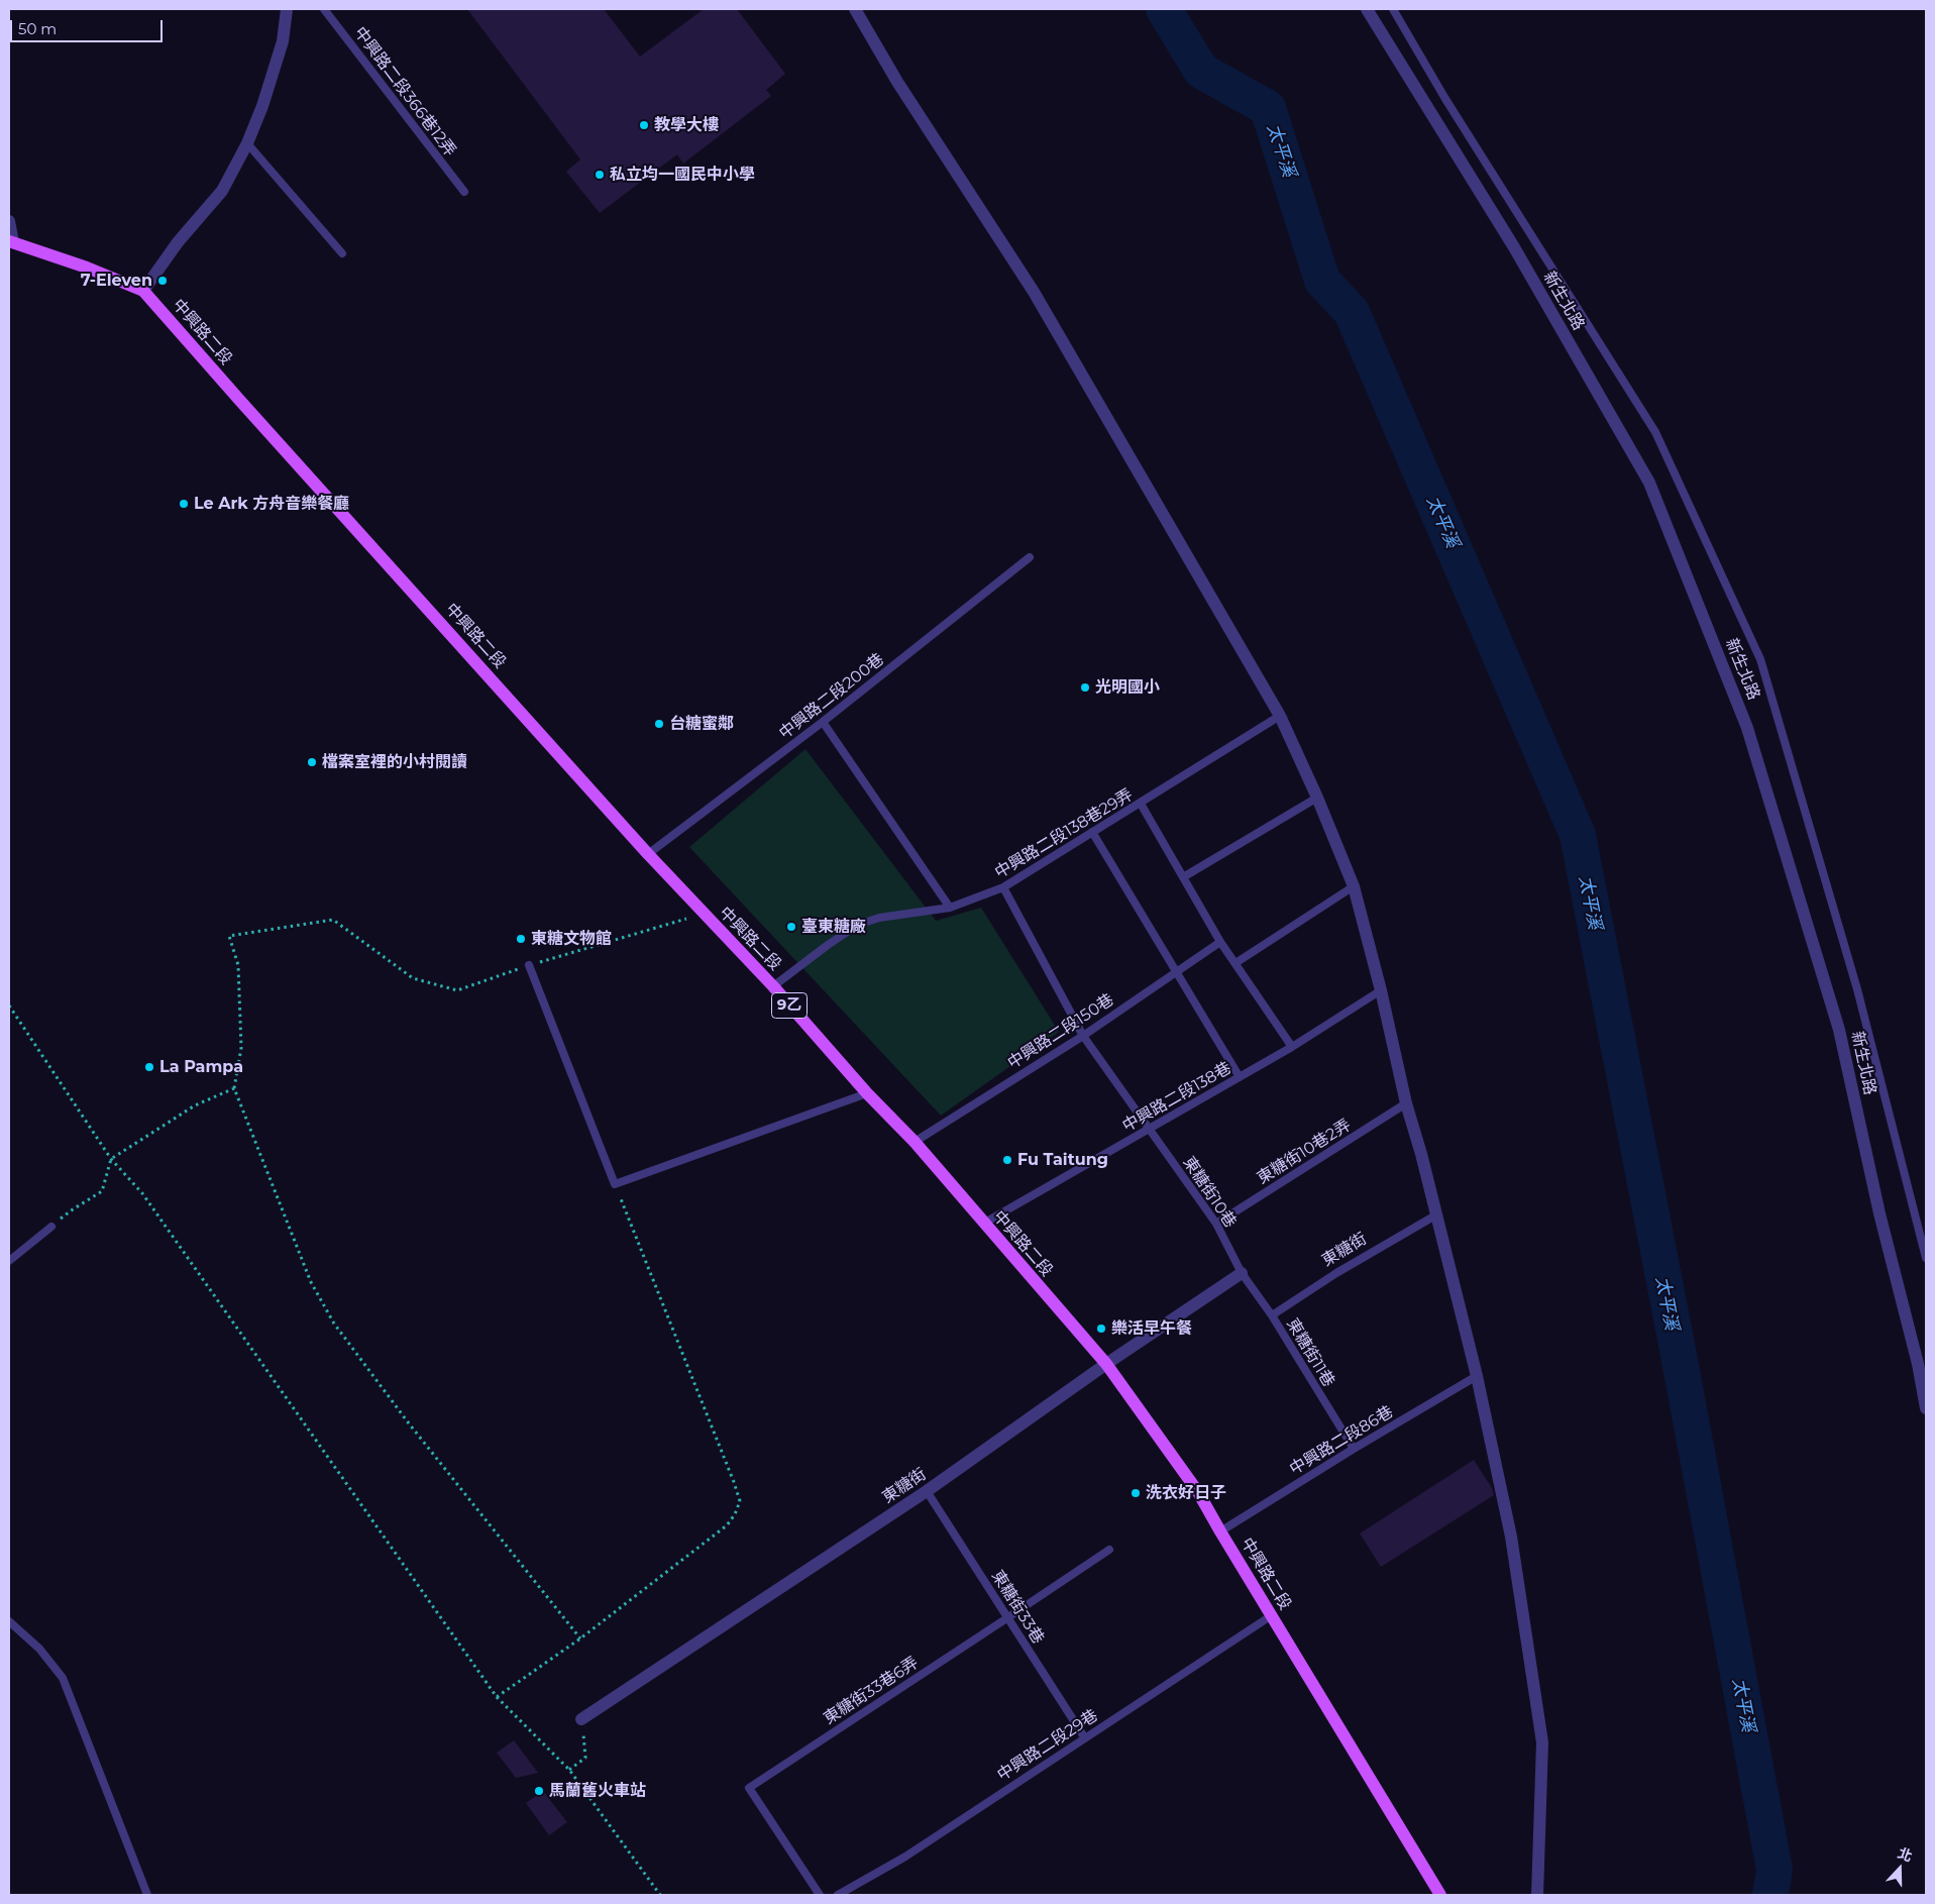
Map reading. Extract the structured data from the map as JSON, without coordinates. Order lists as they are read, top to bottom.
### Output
{
  "streets": {
    "main road": ["中興路二段", "9乙"],
    "street": ["新生北路", "東糖街"],
    "lane": [
      "中興路二段366巷12弄",
      "中興路二段200巷",
      "中興路二段138巷29弄",
      "中興路二段150巷",
      "中興路二段138巷",
      "東糖街10巷2弄",
      "東糖街10巷",
      "東糖街11巷",
      "中興路二段86巷",
      "東糖街33巷",
      "東糖街33巷6弄",
      "中興路二段29巷"
    ]
  },
  "crossings": [
    ["中興路二段", "中興路二段200巷"],
    ["中興路二段", "中興路二段138巷29弄"],
    ["中興路二段", "中興路二段150巷"],
    ["中興路二段", "中興路二段138巷"],
    ["中興路二段", "東糖街"],
    ["中興路二段", "中興路二段86巷"],
    ["中興路二段", "中興路二段29巷"],
    ["中興路二段138巷29弄", "東糖街10巷"],
    ["中興路二段150巷", "東糖街10巷"],
    ["中興路二段138巷", "東糖街10巷"],
    ["東糖街10巷2弄", "東糖街10巷"],
    ["東糖街10巷", "東糖街"],
    ["東糖街10巷", "東糖街11巷"],
    ["東糖街", "東糖街11巷"],
    ["東糖街", "東糖街33巷"],
    ["東糖街11巷", "中興路二段86巷"],
    ["東糖街33巷", "東糖街33巷6弄"],
    ["東糖街33巷", "中興路二段29巷"]
  ],
  "water": ["太平溪"],
  "places": [
    "教學大樓",
    "私立均一國民中小學",
    "7-Eleven",
    "Le Ark 方舟音樂餐廳",
    "光明國小",
    "台糖蜜鄰",
    "檔案室裡的小村閱讀",
    "臺東糖廠",
    "東糖文物館",
    "La Pampa",
    "Fu Taitung",
    "樂活早午餐",
    "洗衣好日子",
    "馬蘭舊火車站"
  ],
  "scale_bar": "50 m",
  "north": "top"
}
